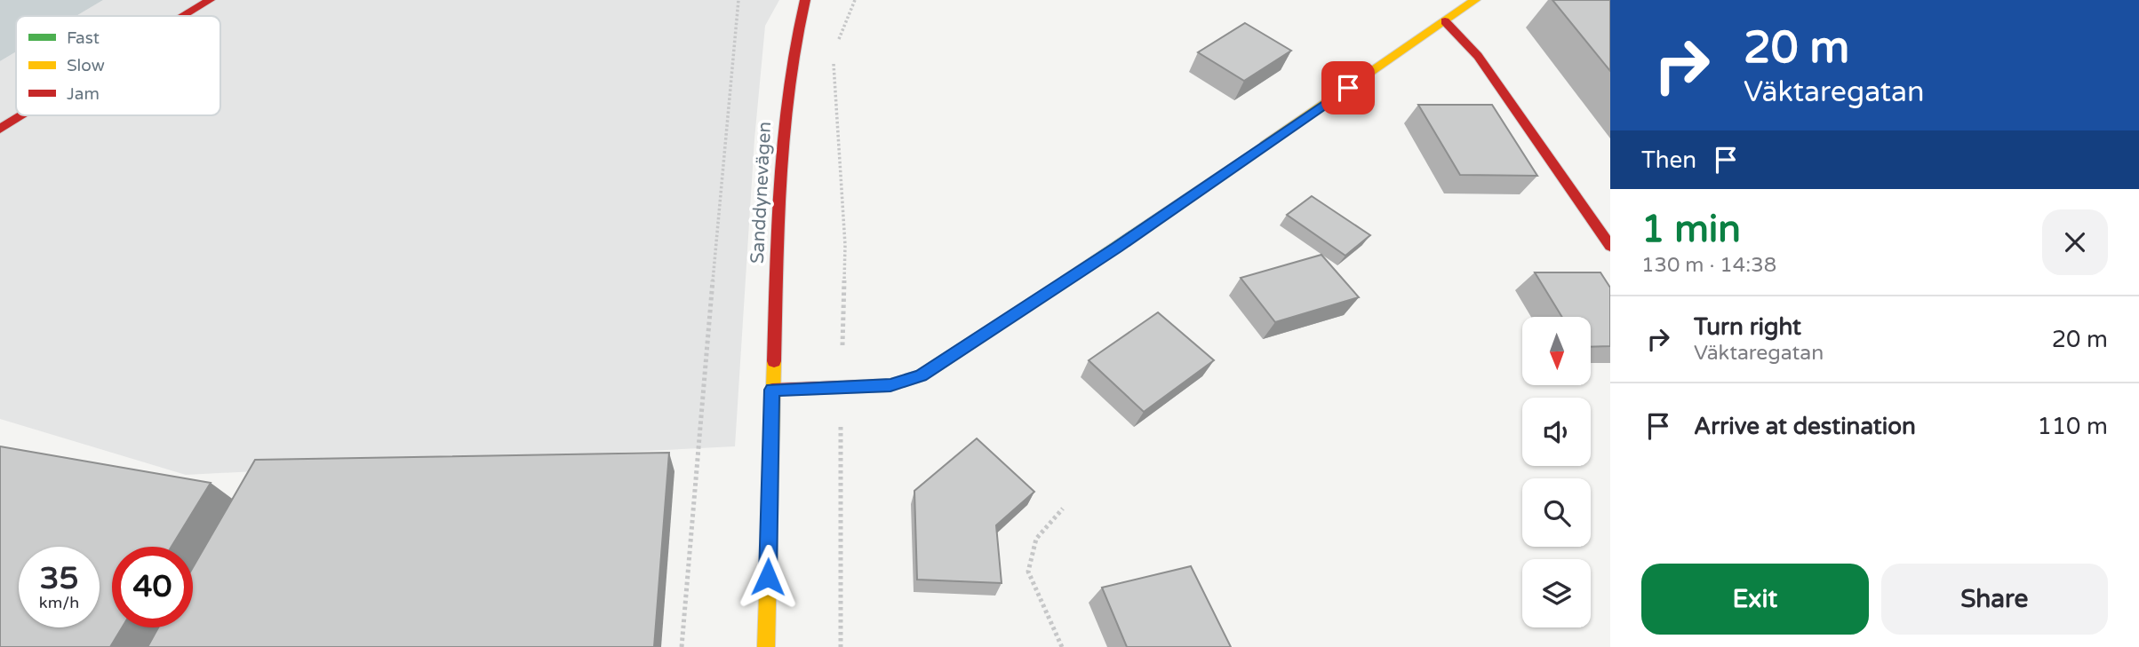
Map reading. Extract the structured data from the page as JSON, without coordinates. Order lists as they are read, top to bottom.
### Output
{
  "streets": {
    "street": ["Sanddynevägen"]
  },
  "legend": ["Fast", "Slow", "Jam"],
  "north": "bottom",
  "page": {
    "turn": ["20 m", "Väktaregatan"],
    "then": "Then",
    "heading": ["1 min", "130 m · 14:38"],
    "list": [
      {
        "name": "Turn right",
        "note": "Väktaregatan",
        "value": "20 m"
      },
      {
        "name": "Arrive at destination",
        "value": "110 m"
      }
    ],
    "speed": "35 km/h",
    "limit": "40",
    "buttons": ["Exit", "Share"]
  }
}
